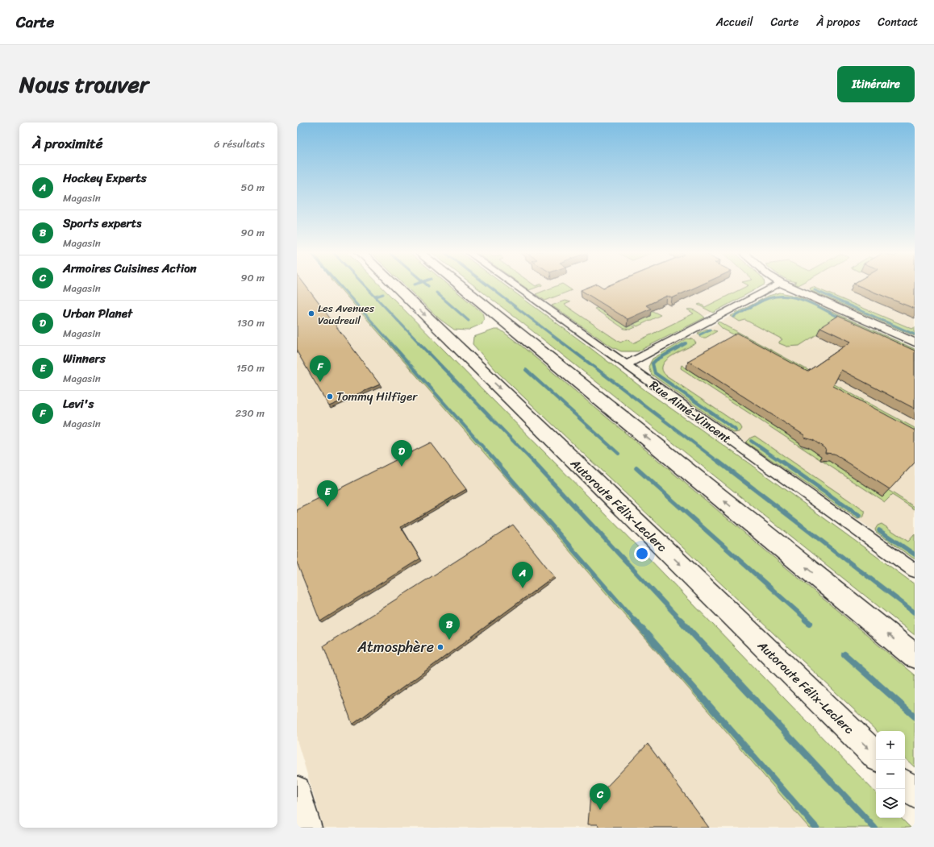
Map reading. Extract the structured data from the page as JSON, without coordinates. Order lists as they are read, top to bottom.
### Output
{
  "streets": {
    "highway": ["Autoroute Félix-Leclerc"],
    "street": ["Rue Aimé-Vincent"]
  },
  "places": ["Les Avenues Vaudreuil", "Tommy Hilfiger", "Atmosphère"],
  "page": {
    "header": "Carte",
    "nav": [
      "Accueil",
      "Carte",
      "À propos",
      "Contact"
    ],
    "title": "Nous trouver",
    "buttons": "Itinéraire",
    "heading": ["À proximité", "6 résultats"],
    "list": [
      {
        "mark": "A",
        "name": "Hockey Experts",
        "note": "Magasin",
        "value": "50 m"
      },
      {
        "mark": "B",
        "name": "Sports experts",
        "note": "Magasin",
        "value": "90 m"
      },
      {
        "mark": "C",
        "name": "Armoires Cuisines Action",
        "note": "Magasin",
        "value": "90 m"
      },
      {
        "mark": "D",
        "name": "Urban Planet",
        "note": "Magasin",
        "value": "130 m"
      },
      {
        "mark": "E",
        "name": "Winners",
        "note": "Magasin",
        "value": "150 m"
      },
      {
        "mark": "F",
        "name": "Levi's",
        "note": "Magasin",
        "value": "230 m"
      }
    ],
    "pins": [
      "F",
      "D",
      "E",
      "A",
      "B",
      "C"
    ],
    "map_buttons": ["+", "−"]
  }
}
